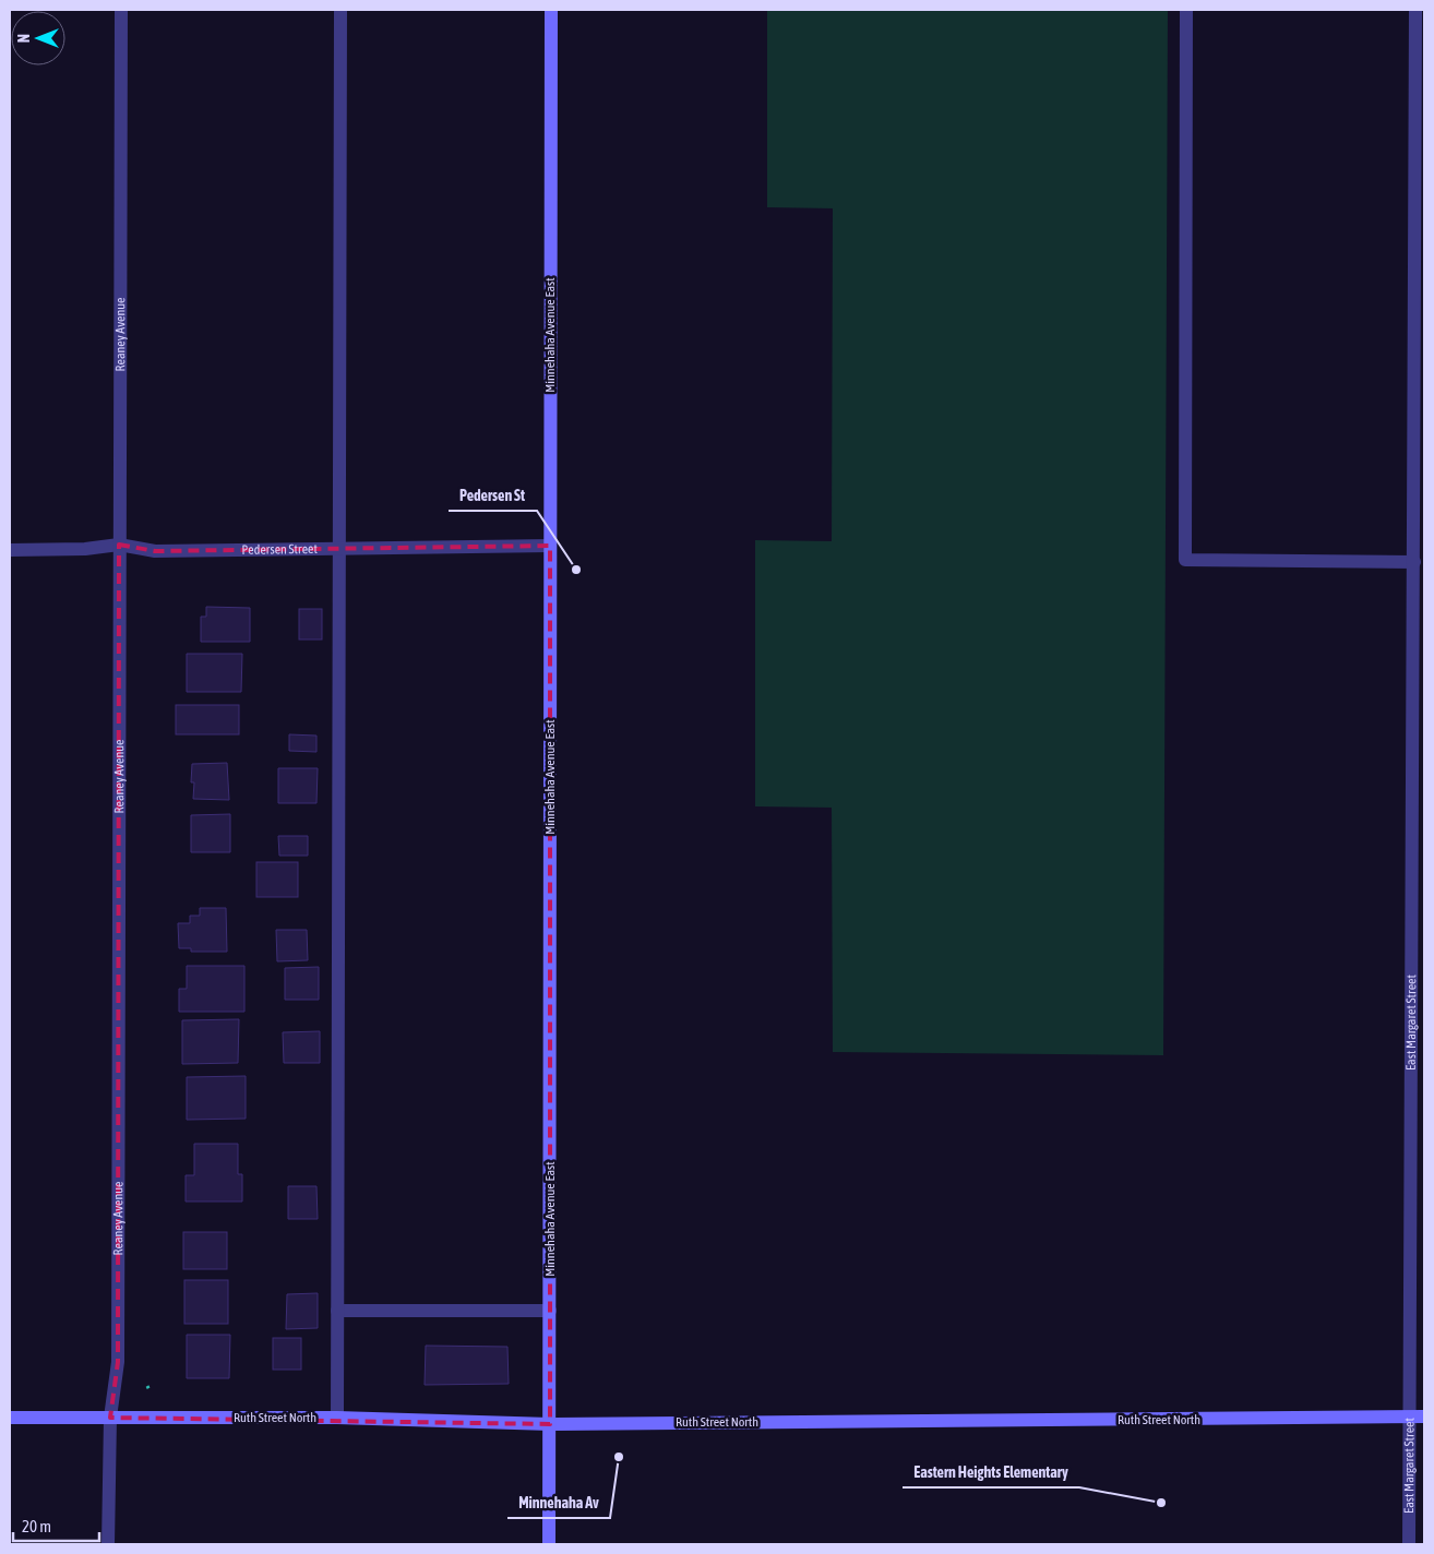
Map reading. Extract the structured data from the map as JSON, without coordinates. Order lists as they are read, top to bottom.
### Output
{
  "streets": {
    "main road": ["Minnehaha Avenue East", "Ruth Street North"],
    "street": ["Reaney Avenue", "Pedersen Street", "East Margaret Street"]
  },
  "crossings": [
    ["Reaney Avenue", "Pedersen Street"],
    ["Reaney Avenue", "Ruth Street North"],
    ["Minnehaha Avenue East", "Pedersen Street"],
    ["Minnehaha Avenue East", "Ruth Street North"],
    ["East Margaret Street", "Ruth Street North"]
  ],
  "places": ["Pedersen St", "Minnehaha Av", "Eastern Heights Elementary"],
  "scale_bar": "20 m",
  "north": "left"
}
